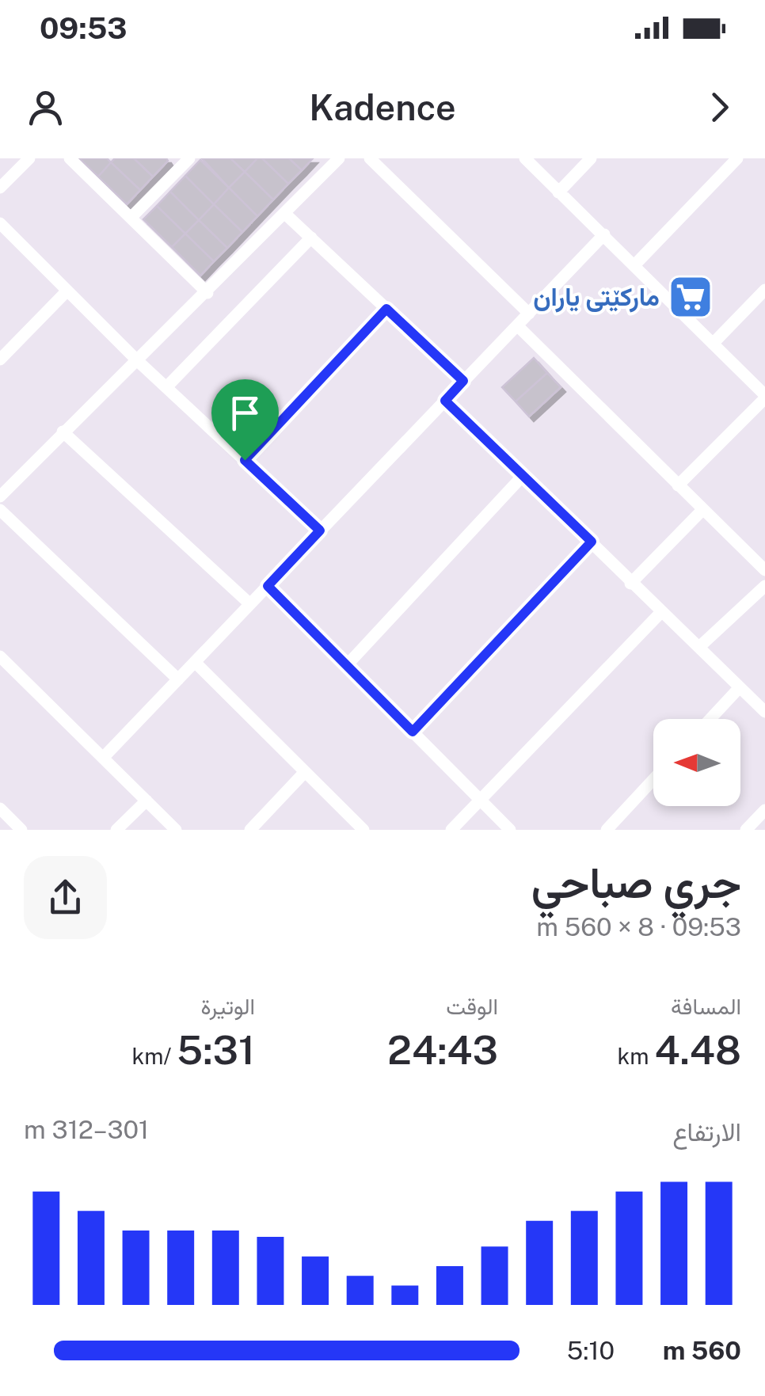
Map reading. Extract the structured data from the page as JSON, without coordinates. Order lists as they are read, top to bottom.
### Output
{
  "places": {
    "supermarket": ["مارکێتی یاران"]
  },
  "north": "left",
  "page": {
    "status": "09:53",
    "header": "Kadence",
    "heading": ["جري صباحي", "09:53 · 8 × 560 m"],
    "stats": [
      ["المسافة", "4.48 km"],
      ["الوقت", "24:43"],
      ["الوتيرة", "5:31 /km"]
    ],
    "chart": ["الارتفاع", "301–312 m"],
    "list": [
      {
        "name": "560 m",
        "note": "5:10"
      }
    ]
  }
}
